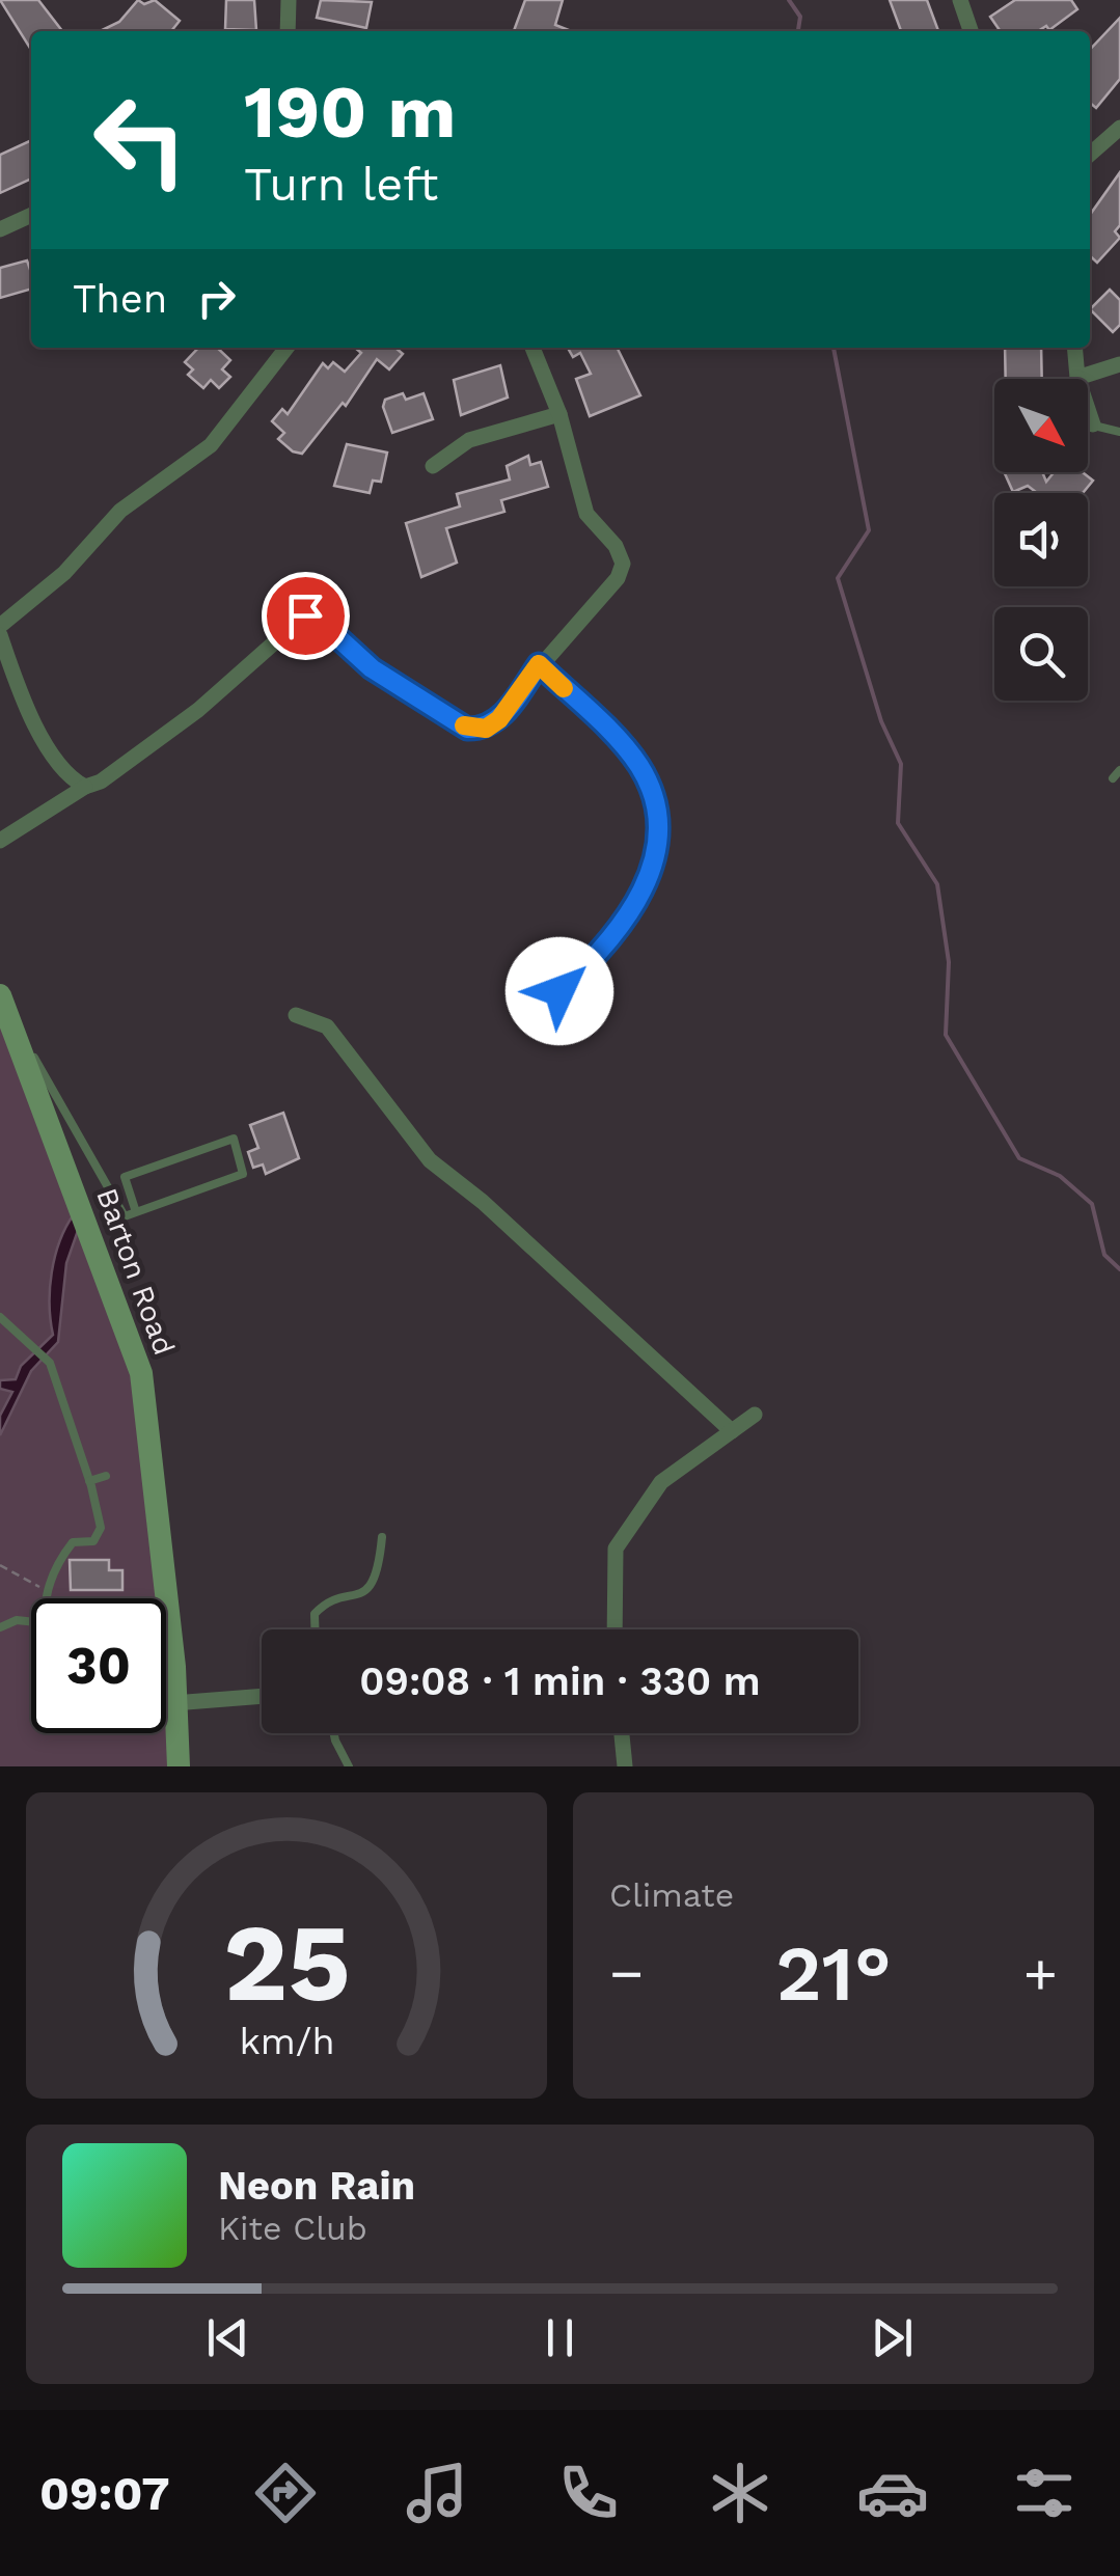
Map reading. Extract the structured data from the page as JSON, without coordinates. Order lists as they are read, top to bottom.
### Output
{
  "streets": {
    "street": ["Barton Road"]
  },
  "north": "bottom right",
  "page": {
    "turn": ["190 m", "Turn left"],
    "then": "Then",
    "limit": "30",
    "trip": "09:08 · 1 min · 330 m",
    "tile": "Climate",
    "heat": ["−", "21°", "+"],
    "song": ["Neon Rain", "Kite Club"],
    "tabs": "09:07",
    "gauge": ["25", "km/h"]
  }
}
